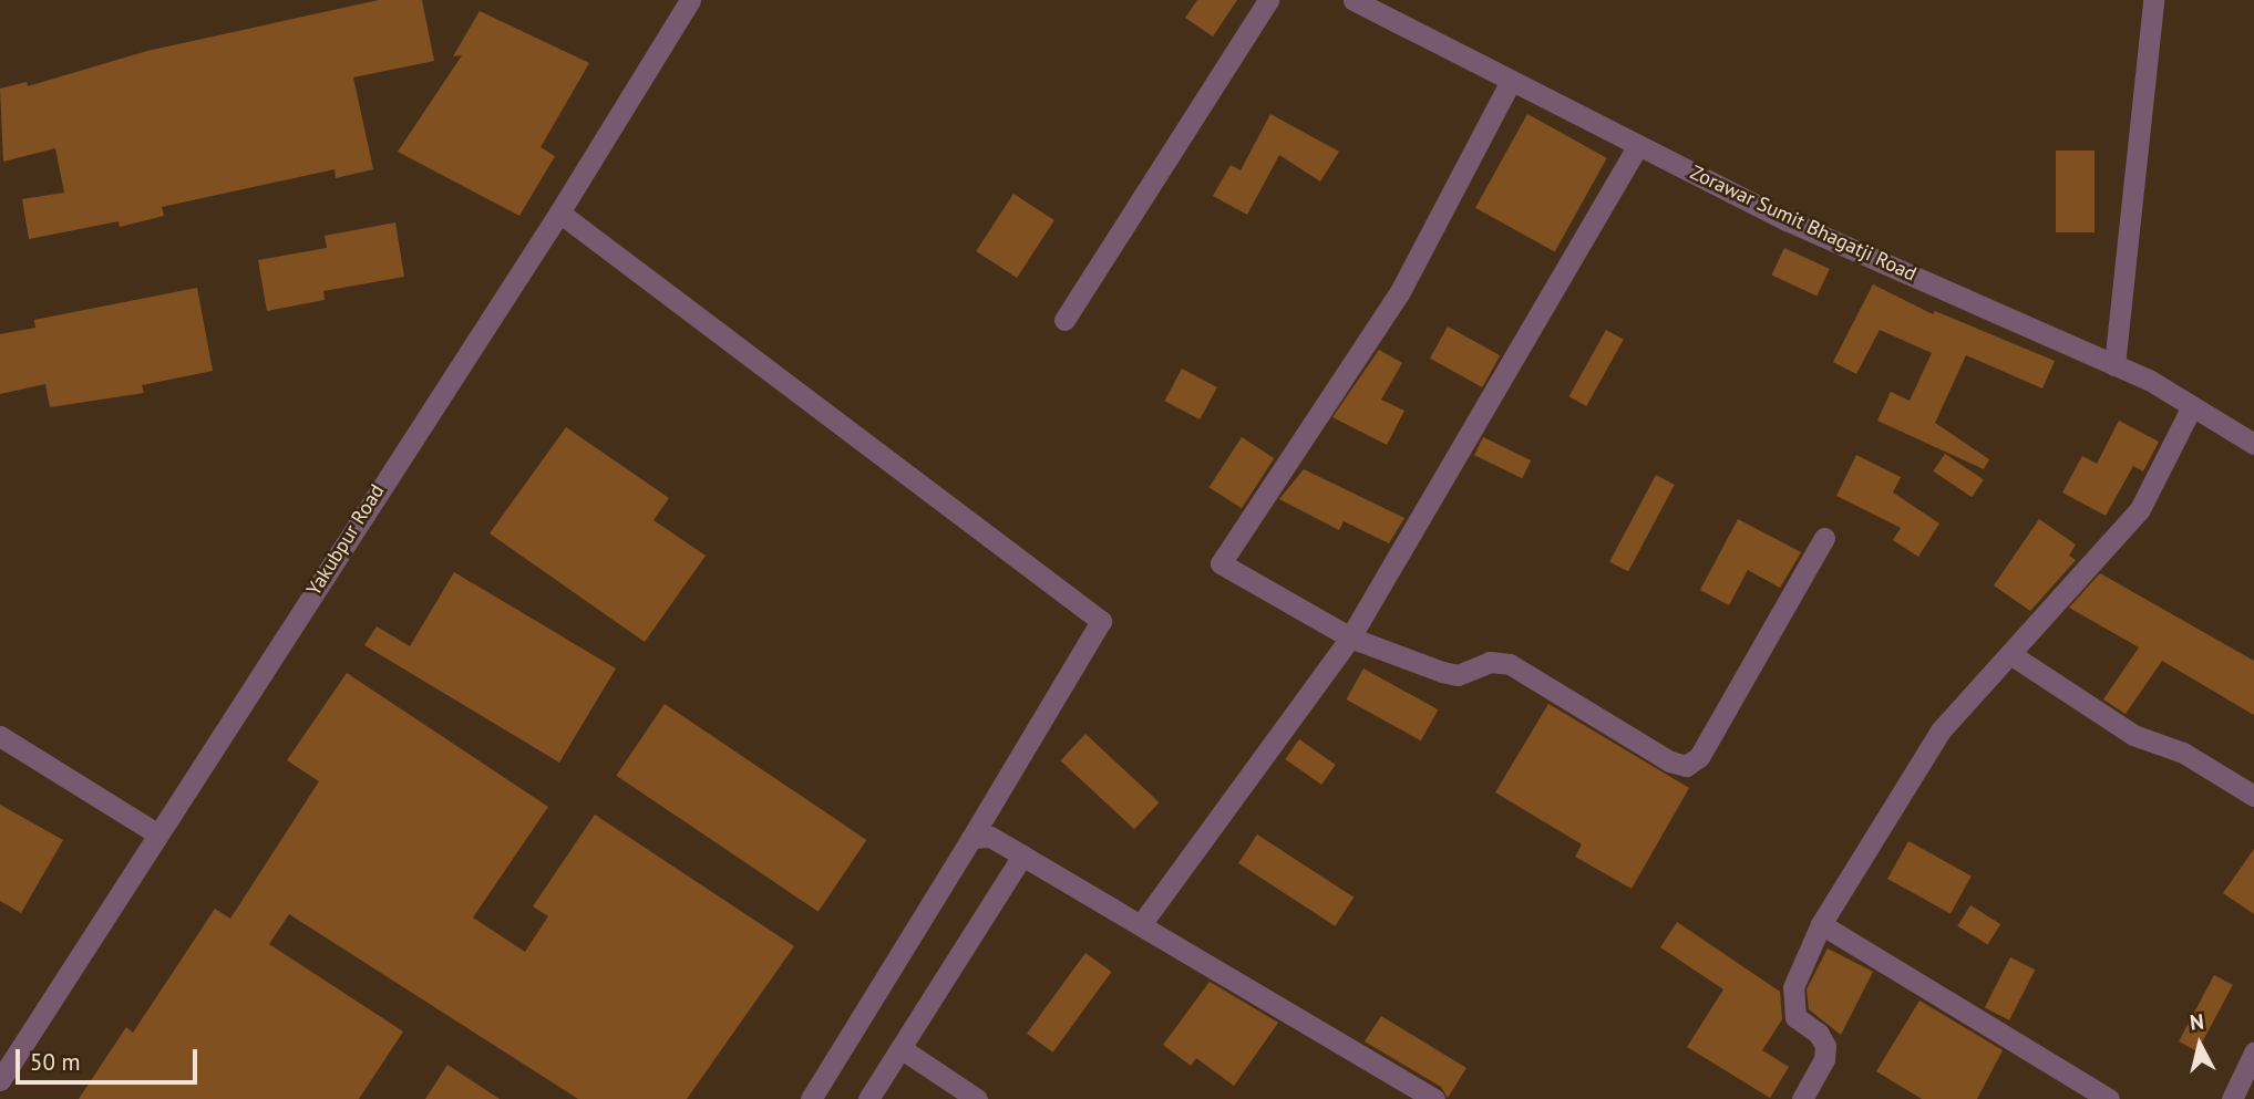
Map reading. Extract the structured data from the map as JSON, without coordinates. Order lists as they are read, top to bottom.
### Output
{
  "streets": {
    "street": ["Zorawar Sumit Bhagatji Road", "Yakubpur Road"]
  },
  "scale_bar": "50 m",
  "north": "top"
}
